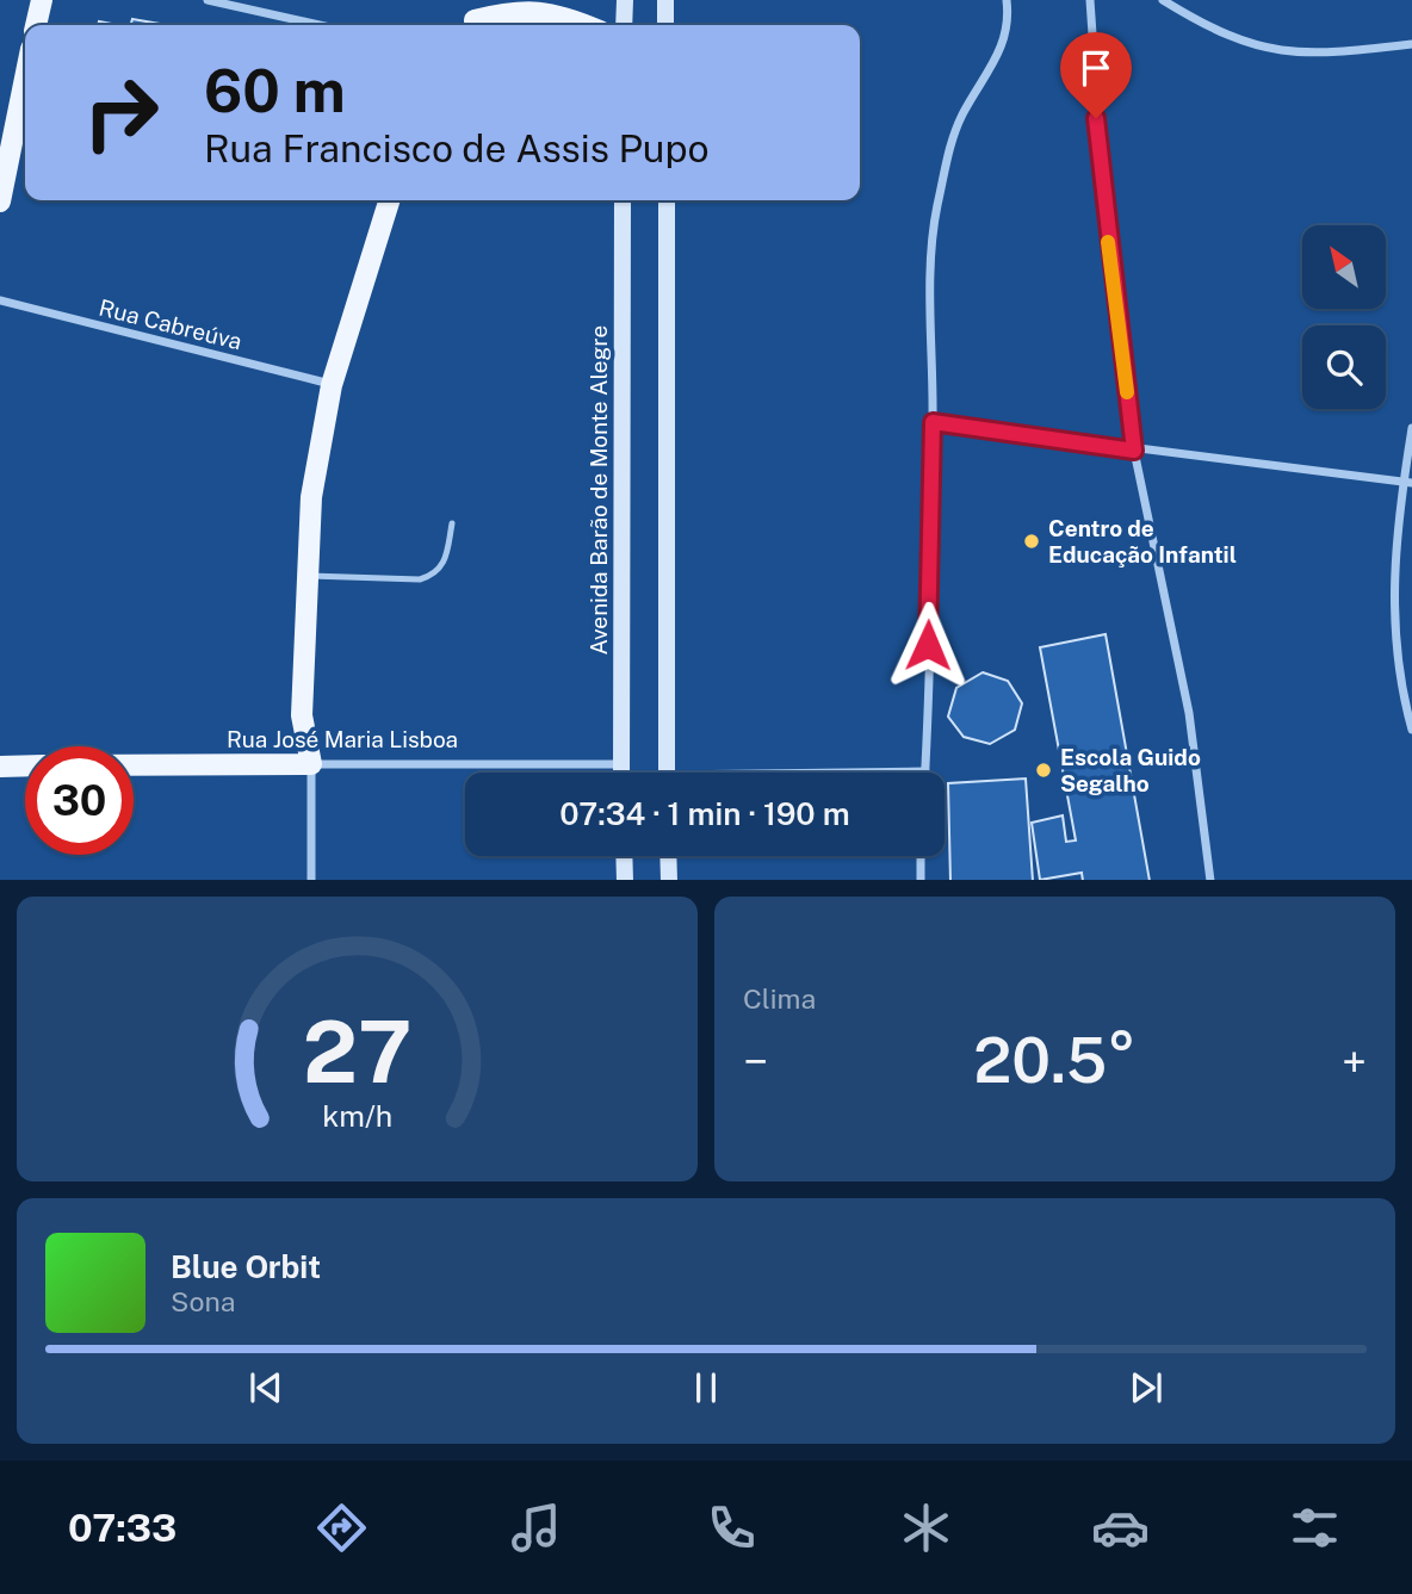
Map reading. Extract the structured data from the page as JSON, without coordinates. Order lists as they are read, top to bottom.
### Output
{
  "streets": {
    "main road": ["Avenida Barão de Monte Alegre", "Rua José Maria Lisboa"],
    "street": ["Rua Cabreúva"]
  },
  "crossings": [
    ["Avenida Barão de Monte Alegre", "Rua José Maria Lisboa"]
  ],
  "places": ["Centro de Educação Infantil", "Escola Guido Segalho"],
  "north": "top left",
  "page": {
    "turn": ["60 m", "Rua Francisco de Assis Pupo"],
    "limit": "30",
    "trip": "07:34 · 1 min · 190 m",
    "tile": "Clima",
    "heat": ["−", "20.5°", "+"],
    "song": ["Blue Orbit", "Sona"],
    "tabs": "07:33",
    "gauge": ["27", "km/h"]
  }
}
